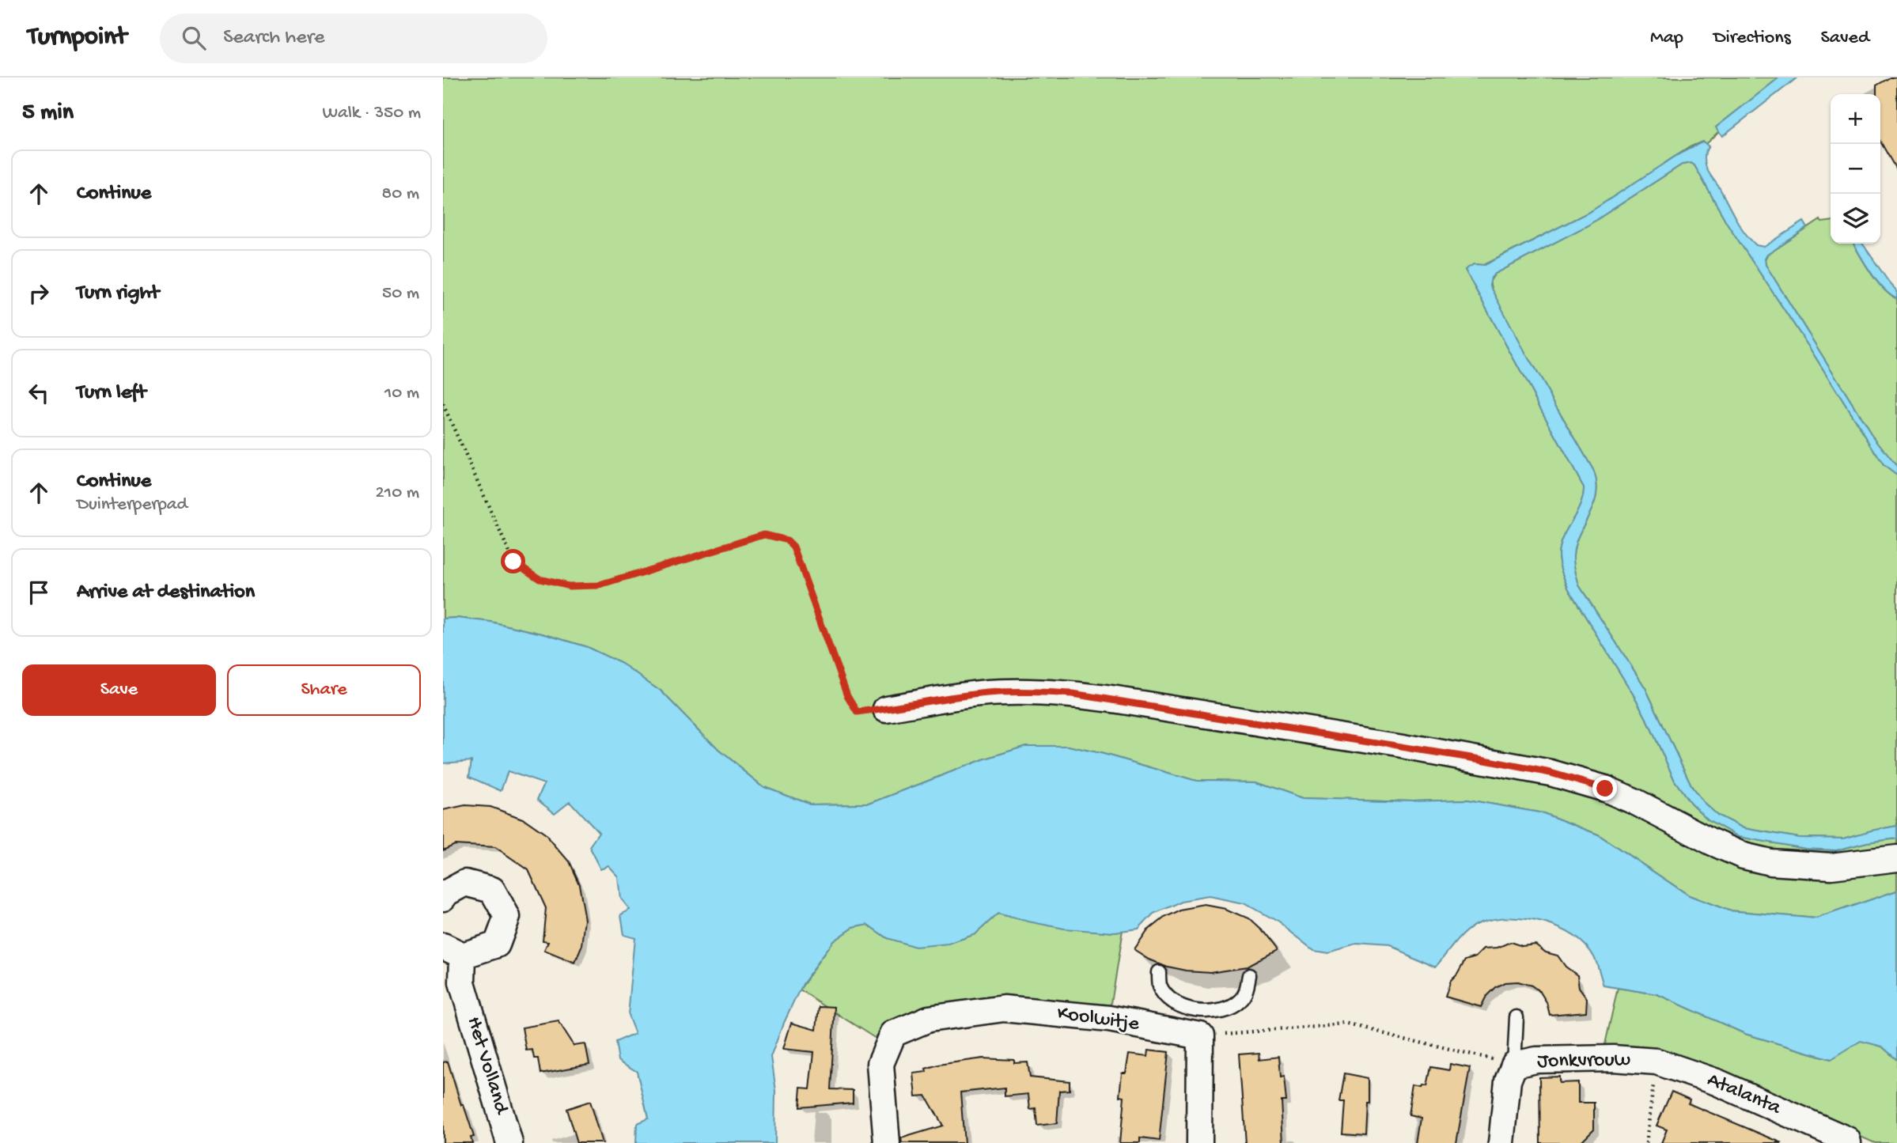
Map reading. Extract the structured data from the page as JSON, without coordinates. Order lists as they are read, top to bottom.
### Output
{
  "streets": {
    "street": [
      "Koolwitje",
      "Jonkvrouw",
      "Het Volland",
      "Atalanta"
    ]
  },
  "crossings": [
    ["Jonkvrouw", "Atalanta"]
  ],
  "page": {
    "header": "Turnpoint",
    "search": "Search here",
    "nav": ["Map", "Directions", "Saved"],
    "heading": ["5 min", "Walk · 350 m"],
    "map_buttons": ["+", "−"],
    "list": [
      ["Continue", "80 m"],
      ["Turn right", "50 m"],
      ["Turn left", "10 m"],
      ["Continue", "Duinterperpad", "210 m"],
      "Arrive at destination"
    ],
    "buttons": ["Save", "Share"]
  }
}
